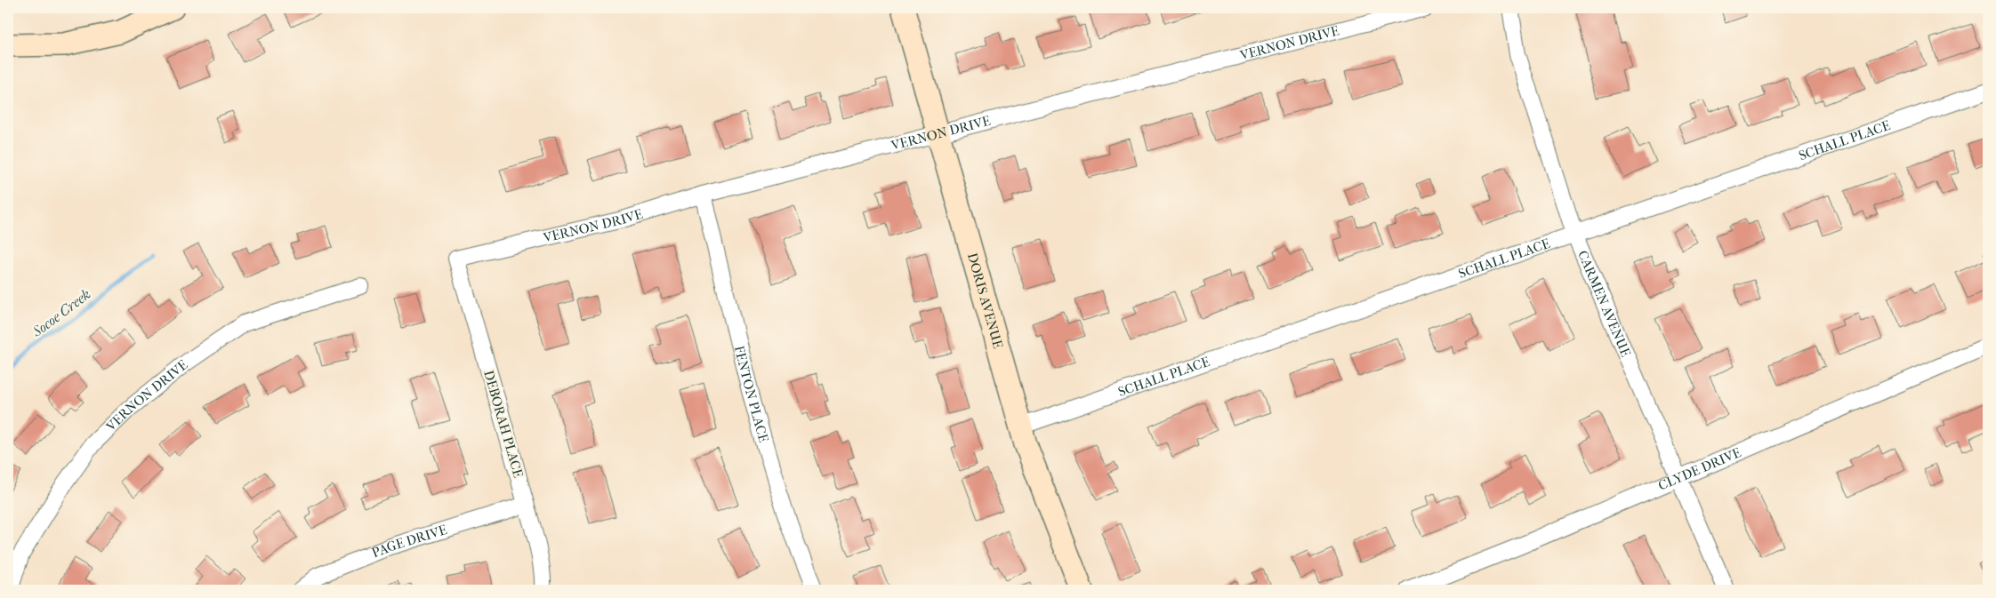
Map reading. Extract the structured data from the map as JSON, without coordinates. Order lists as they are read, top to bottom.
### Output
{
  "streets": {
    "street": [
      "VERNON DRIVE",
      "SCHALL PLACE",
      "DORIS AVENUE",
      "CARMEN AVENUE",
      "FENTON PLACE",
      "DEBORAH PLACE",
      "CLYDE DRIVE",
      "PAGE DRIVE"
    ]
  },
  "crossings": [
    ["VERNON DRIVE", "DORIS AVENUE"],
    ["VERNON DRIVE", "FENTON PLACE"],
    ["VERNON DRIVE", "DEBORAH PLACE"],
    ["SCHALL PLACE", "DORIS AVENUE"],
    ["SCHALL PLACE", "CARMEN AVENUE"],
    ["CARMEN AVENUE", "CLYDE DRIVE"],
    ["DEBORAH PLACE", "PAGE DRIVE"]
  ],
  "water": ["Socoe Creek"]
}
